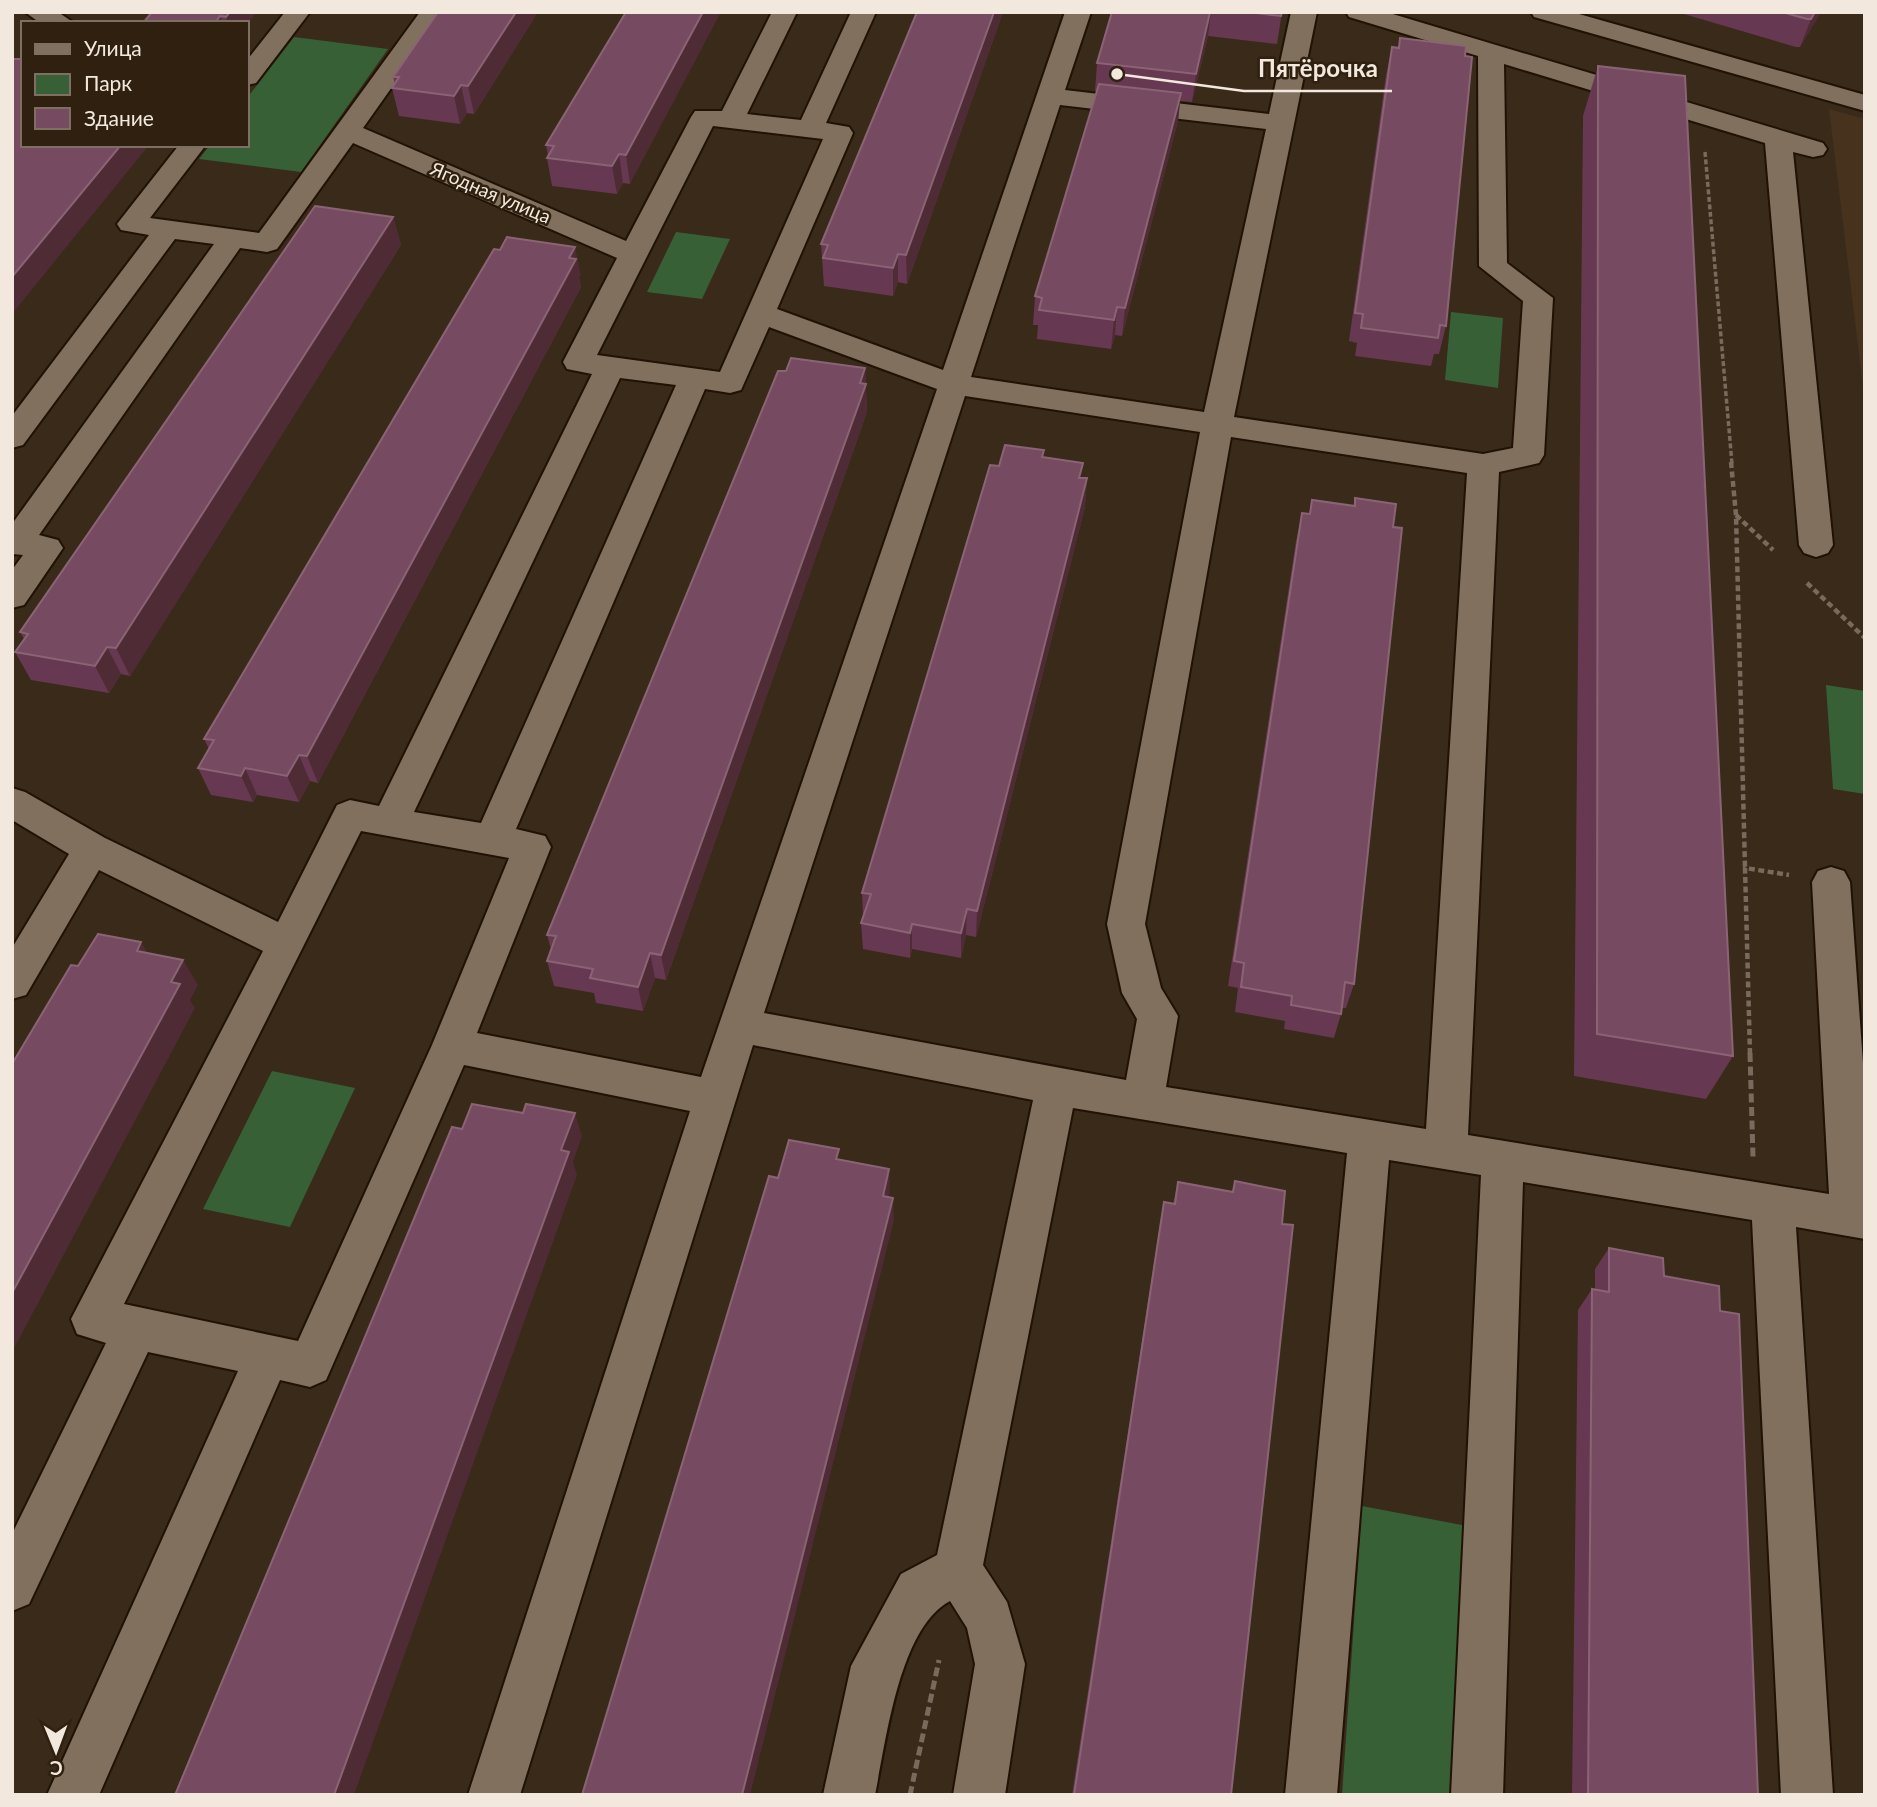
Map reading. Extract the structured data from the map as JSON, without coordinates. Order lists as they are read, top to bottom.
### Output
{
  "streets": {
    "street": ["Ягодная улица"]
  },
  "places": ["Пятёрочка"],
  "legend": ["Улица", "Парк", "Здание"],
  "north": "bottom"
}
